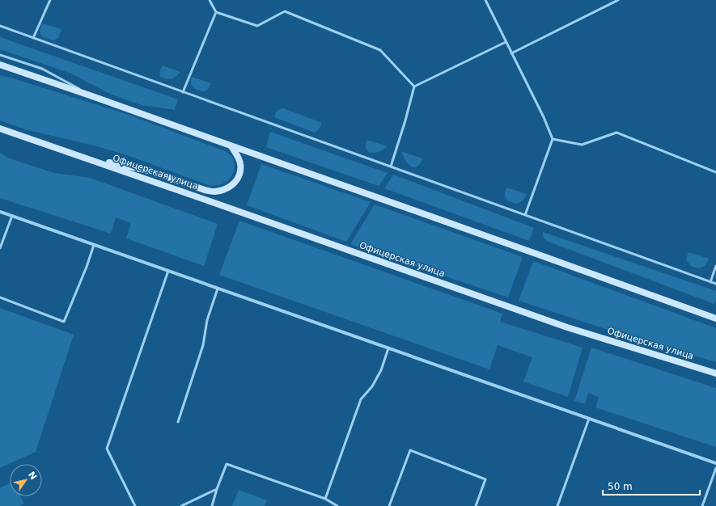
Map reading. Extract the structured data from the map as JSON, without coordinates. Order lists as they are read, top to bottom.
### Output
{
  "streets": {
    "main road": ["Офицерская улица"]
  },
  "scale_bar": "50 m",
  "north": "top right"
}
